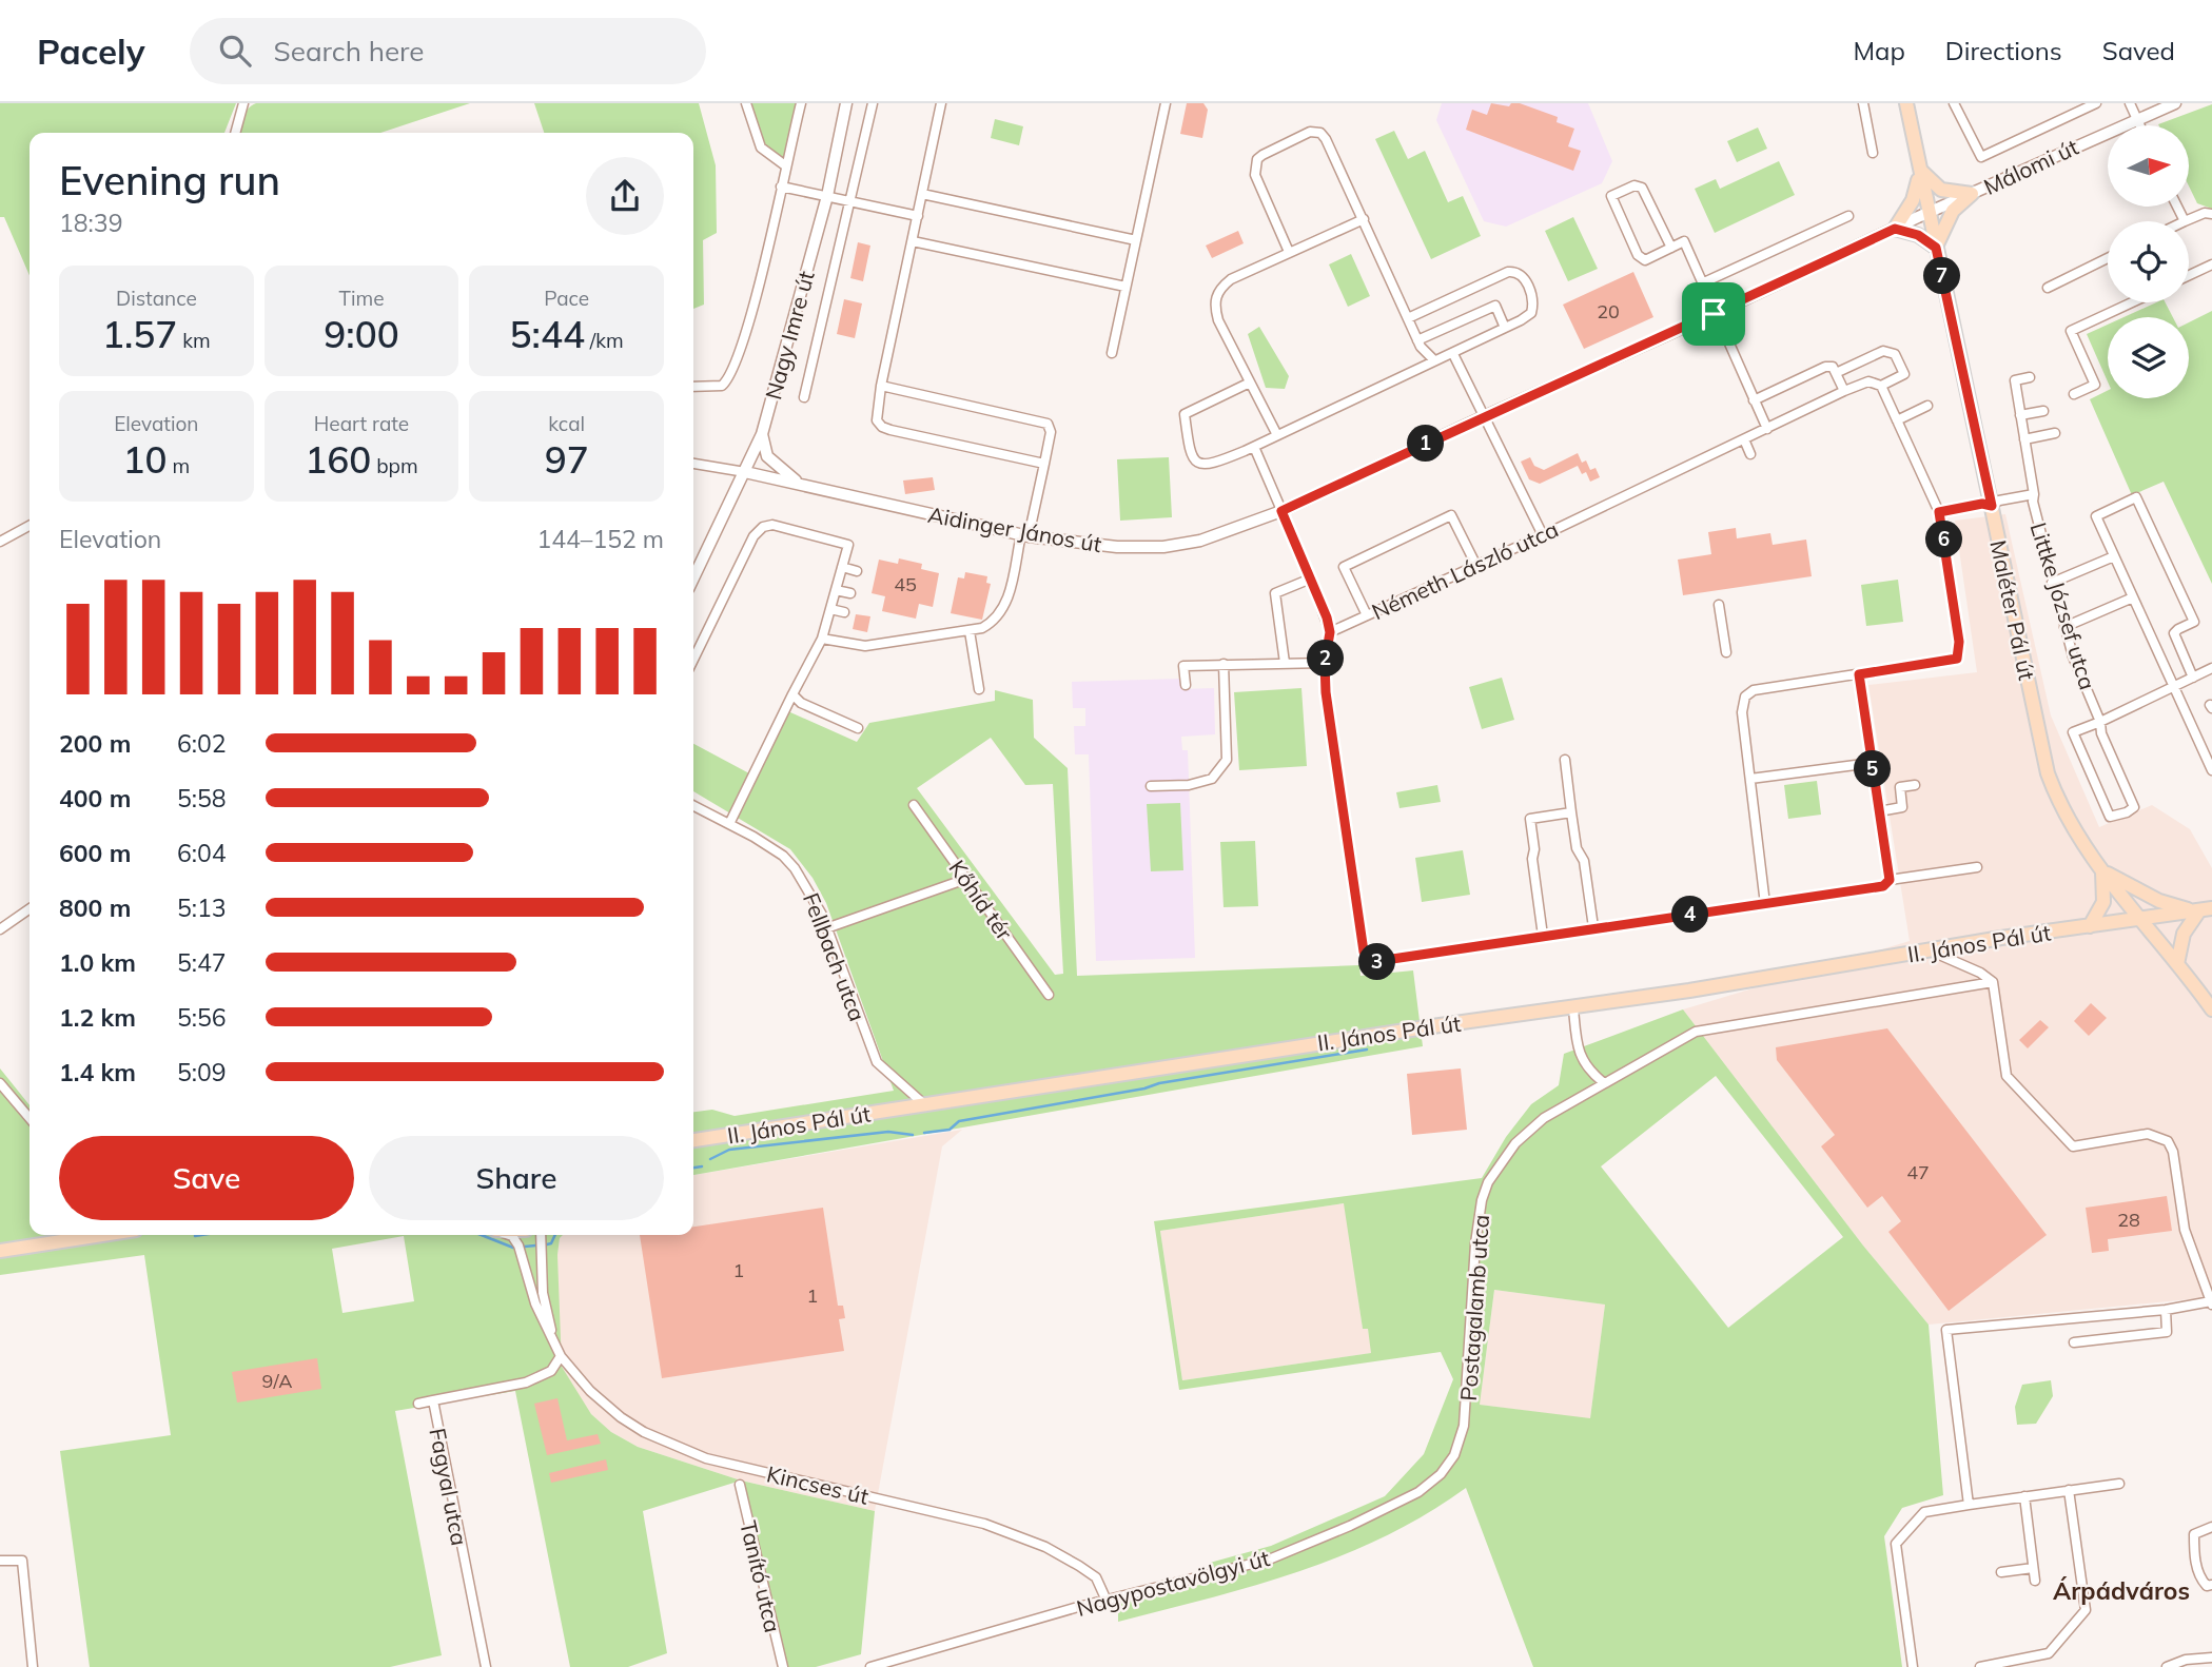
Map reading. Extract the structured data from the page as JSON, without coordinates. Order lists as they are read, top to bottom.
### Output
{
  "streets": {
    "main road": ["Maléter Pál út", "II. János Pál út"],
    "street": [
      "Málomi út",
      "Nagy Imre út",
      "Aidinger János út",
      "Németh László utca",
      "Littke József utca",
      "Kőhíd tér",
      "Fellbach utca",
      "Postagalamb utca",
      "Kincses út",
      "Fagyal utca",
      "Tanító utca",
      "Nagypostavölgyi út"
    ]
  },
  "crossings": [
    ["Málomi út", "Aidinger János út"],
    ["Málomi út", "Maléter Pál út"],
    ["Nagy Imre út", "Aidinger János út"],
    ["Aidinger János út", "Maléter Pál út"],
    ["Maléter Pál út", "II. János Pál út"],
    ["II. János Pál út", "Fellbach utca"],
    ["Postagalamb utca", "Nagypostavölgyi út"],
    ["Kincses út", "Fagyal utca"],
    ["Kincses út", "Nagypostavölgyi út"]
  ],
  "districts": ["Árpádváros"],
  "house_numbers": [
    "20",
    "45",
    "47",
    "28",
    "1",
    "1",
    "9/A"
  ],
  "north": "right",
  "page": {
    "header": "Pacely",
    "search": "Search here",
    "nav": ["Map", "Directions", "Saved"],
    "heading": ["Evening run", "18:39"],
    "pins": [
      "7",
      "1",
      "6",
      "2",
      "5",
      "4",
      "3"
    ],
    "stats": [
      ["Distance", "1.57 km"],
      ["Time", "9:00"],
      ["Pace", "5:44 /km"],
      ["Elevation", "10 m"],
      ["Heart rate", "160 bpm"],
      ["kcal", "97"]
    ],
    "chart": ["Elevation", "144–152 m"],
    "list": [
      {
        "name": "200 m",
        "note": "6:02"
      },
      {
        "name": "400 m",
        "note": "5:58"
      },
      {
        "name": "600 m",
        "note": "6:04"
      },
      {
        "name": "800 m",
        "note": "5:13"
      },
      {
        "name": "1.0 km",
        "note": "5:47"
      },
      {
        "name": "1.2 km",
        "note": "5:56"
      },
      {
        "name": "1.4 km",
        "note": "5:09"
      }
    ],
    "buttons": ["Save", "Share"]
  }
}
